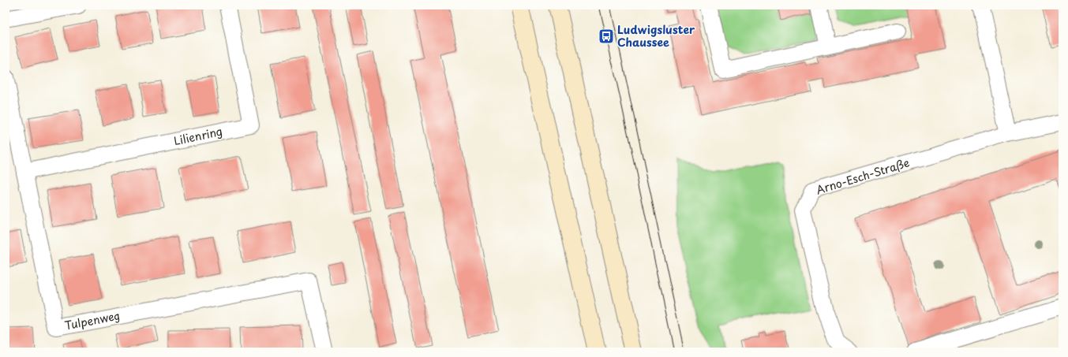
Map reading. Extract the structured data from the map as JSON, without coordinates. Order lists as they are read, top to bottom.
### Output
{
  "streets": {
    "street": ["Lilienring", "Arno-Esch-Straße", "Tulpenweg"]
  },
  "crossings": [
    ["Lilienring", "Tulpenweg"]
  ],
  "places": {
    "bus stop": ["Ludwigsluster Chaussee"]
  }
}
